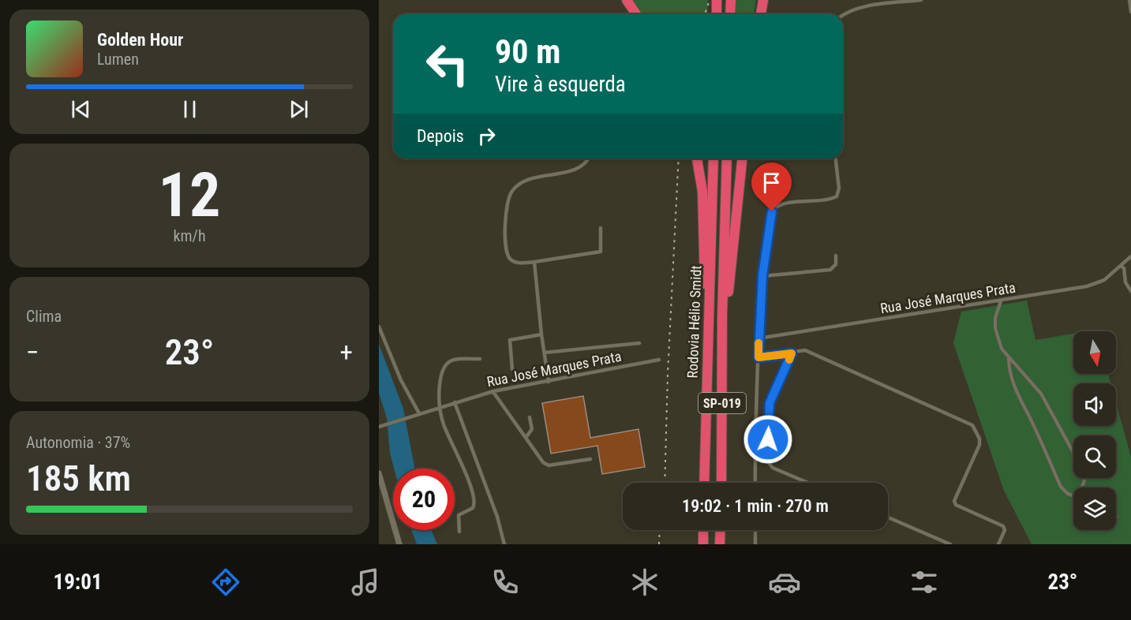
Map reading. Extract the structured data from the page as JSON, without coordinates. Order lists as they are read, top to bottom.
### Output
{
  "streets": {
    "highway": ["Rodovia Hélio Smidt", "SP-019"],
    "lane": ["Rua José Marques Prata"]
  },
  "north": "bottom",
  "page": {
    "turn": ["90 m", "Vire à esquerda"],
    "song": ["Golden Hour", "Lumen"],
    "then": "Depois",
    "tile": [
      ["12", "km/h"],
      "Clima",
      ["Autonomia · 37%", "185 km"]
    ],
    "heat": ["−", "23°", "+"],
    "limit": "20",
    "trip": "19:02 · 1 min · 270 m",
    "tabs": ["19:01", "23°"]
  }
}
